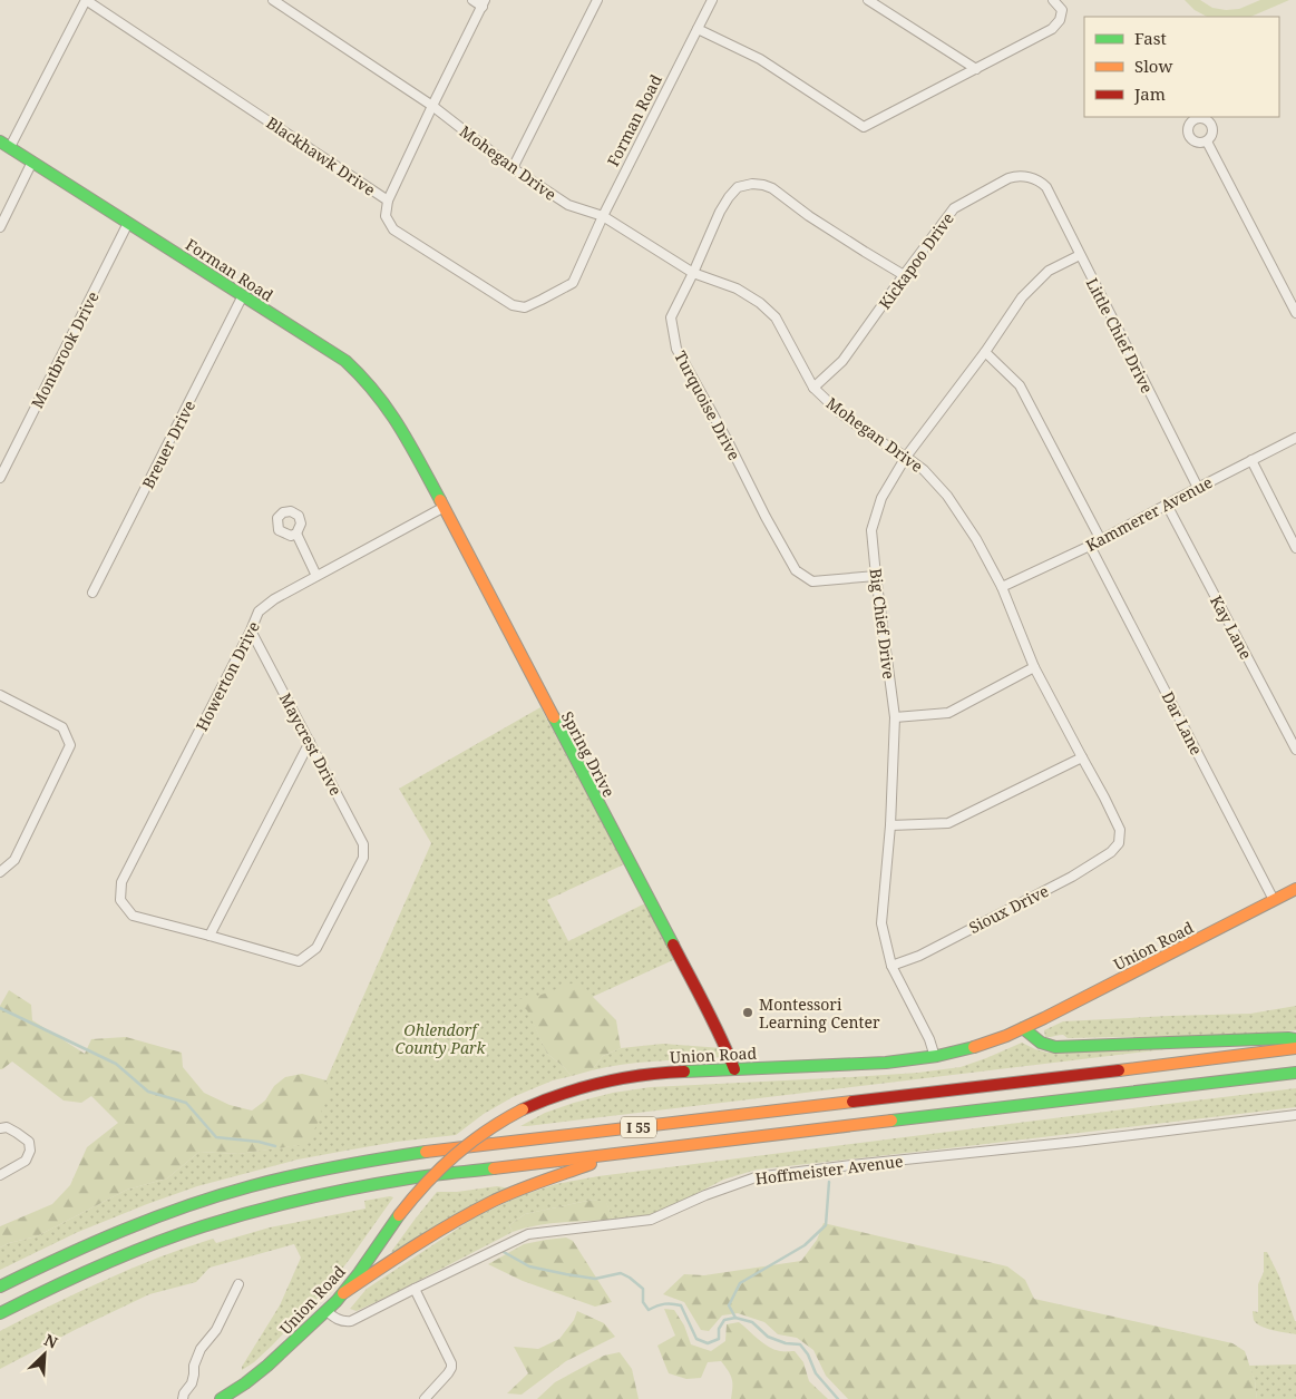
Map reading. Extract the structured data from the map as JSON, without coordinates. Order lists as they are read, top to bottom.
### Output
{
  "streets": {
    "main road": [
      "Forman Road",
      "Spring Drive",
      "Union Road",
      "I 55"
    ],
    "street": [
      "Blackhawk Drive",
      "Mohegan Drive",
      "Kickapoo Drive",
      "Little Chief Drive",
      "Montbrook Drive",
      "Turquoise Drive",
      "Breuer Drive",
      "Kammerer Avenue",
      "Big Chief Drive",
      "Kay Lane",
      "Howerton Drive",
      "Dar Lane",
      "Maycrest Drive",
      "Sioux Drive",
      "Hoffmeister Avenue"
    ]
  },
  "crossings": [
    ["Forman Road", "Blackhawk Drive"],
    ["Forman Road", "Mohegan Drive"],
    ["Forman Road", "Montbrook Drive"],
    ["Forman Road", "Breuer Drive"],
    ["Forman Road", "Spring Drive"],
    ["Mohegan Drive", "Kickapoo Drive"],
    ["Mohegan Drive", "Turquoise Drive"],
    ["Mohegan Drive", "Kammerer Avenue"],
    ["Mohegan Drive", "Big Chief Drive"],
    ["Mohegan Drive", "Sioux Drive"],
    ["Kickapoo Drive", "Little Chief Drive"],
    ["Kickapoo Drive", "Turquoise Drive"],
    ["Little Chief Drive", "Kammerer Avenue"],
    ["Little Chief Drive", "Big Chief Drive"],
    ["Turquoise Drive", "Big Chief Drive"],
    ["Kammerer Avenue", "Kay Lane"],
    ["Kammerer Avenue", "Dar Lane"],
    ["Big Chief Drive", "Sioux Drive"],
    ["Big Chief Drive", "Union Road"],
    ["Howerton Drive", "Maycrest Drive"],
    ["Howerton Drive", "Spring Drive"],
    ["Dar Lane", "Union Road"],
    ["Spring Drive", "Union Road"],
    ["Union Road", "Hoffmeister Avenue"]
  ],
  "parks": ["Ohlendorf County Park"],
  "places": ["Montessori Learning Center"],
  "legend": ["Fast", "Slow", "Jam"],
  "north": "top right"
}
